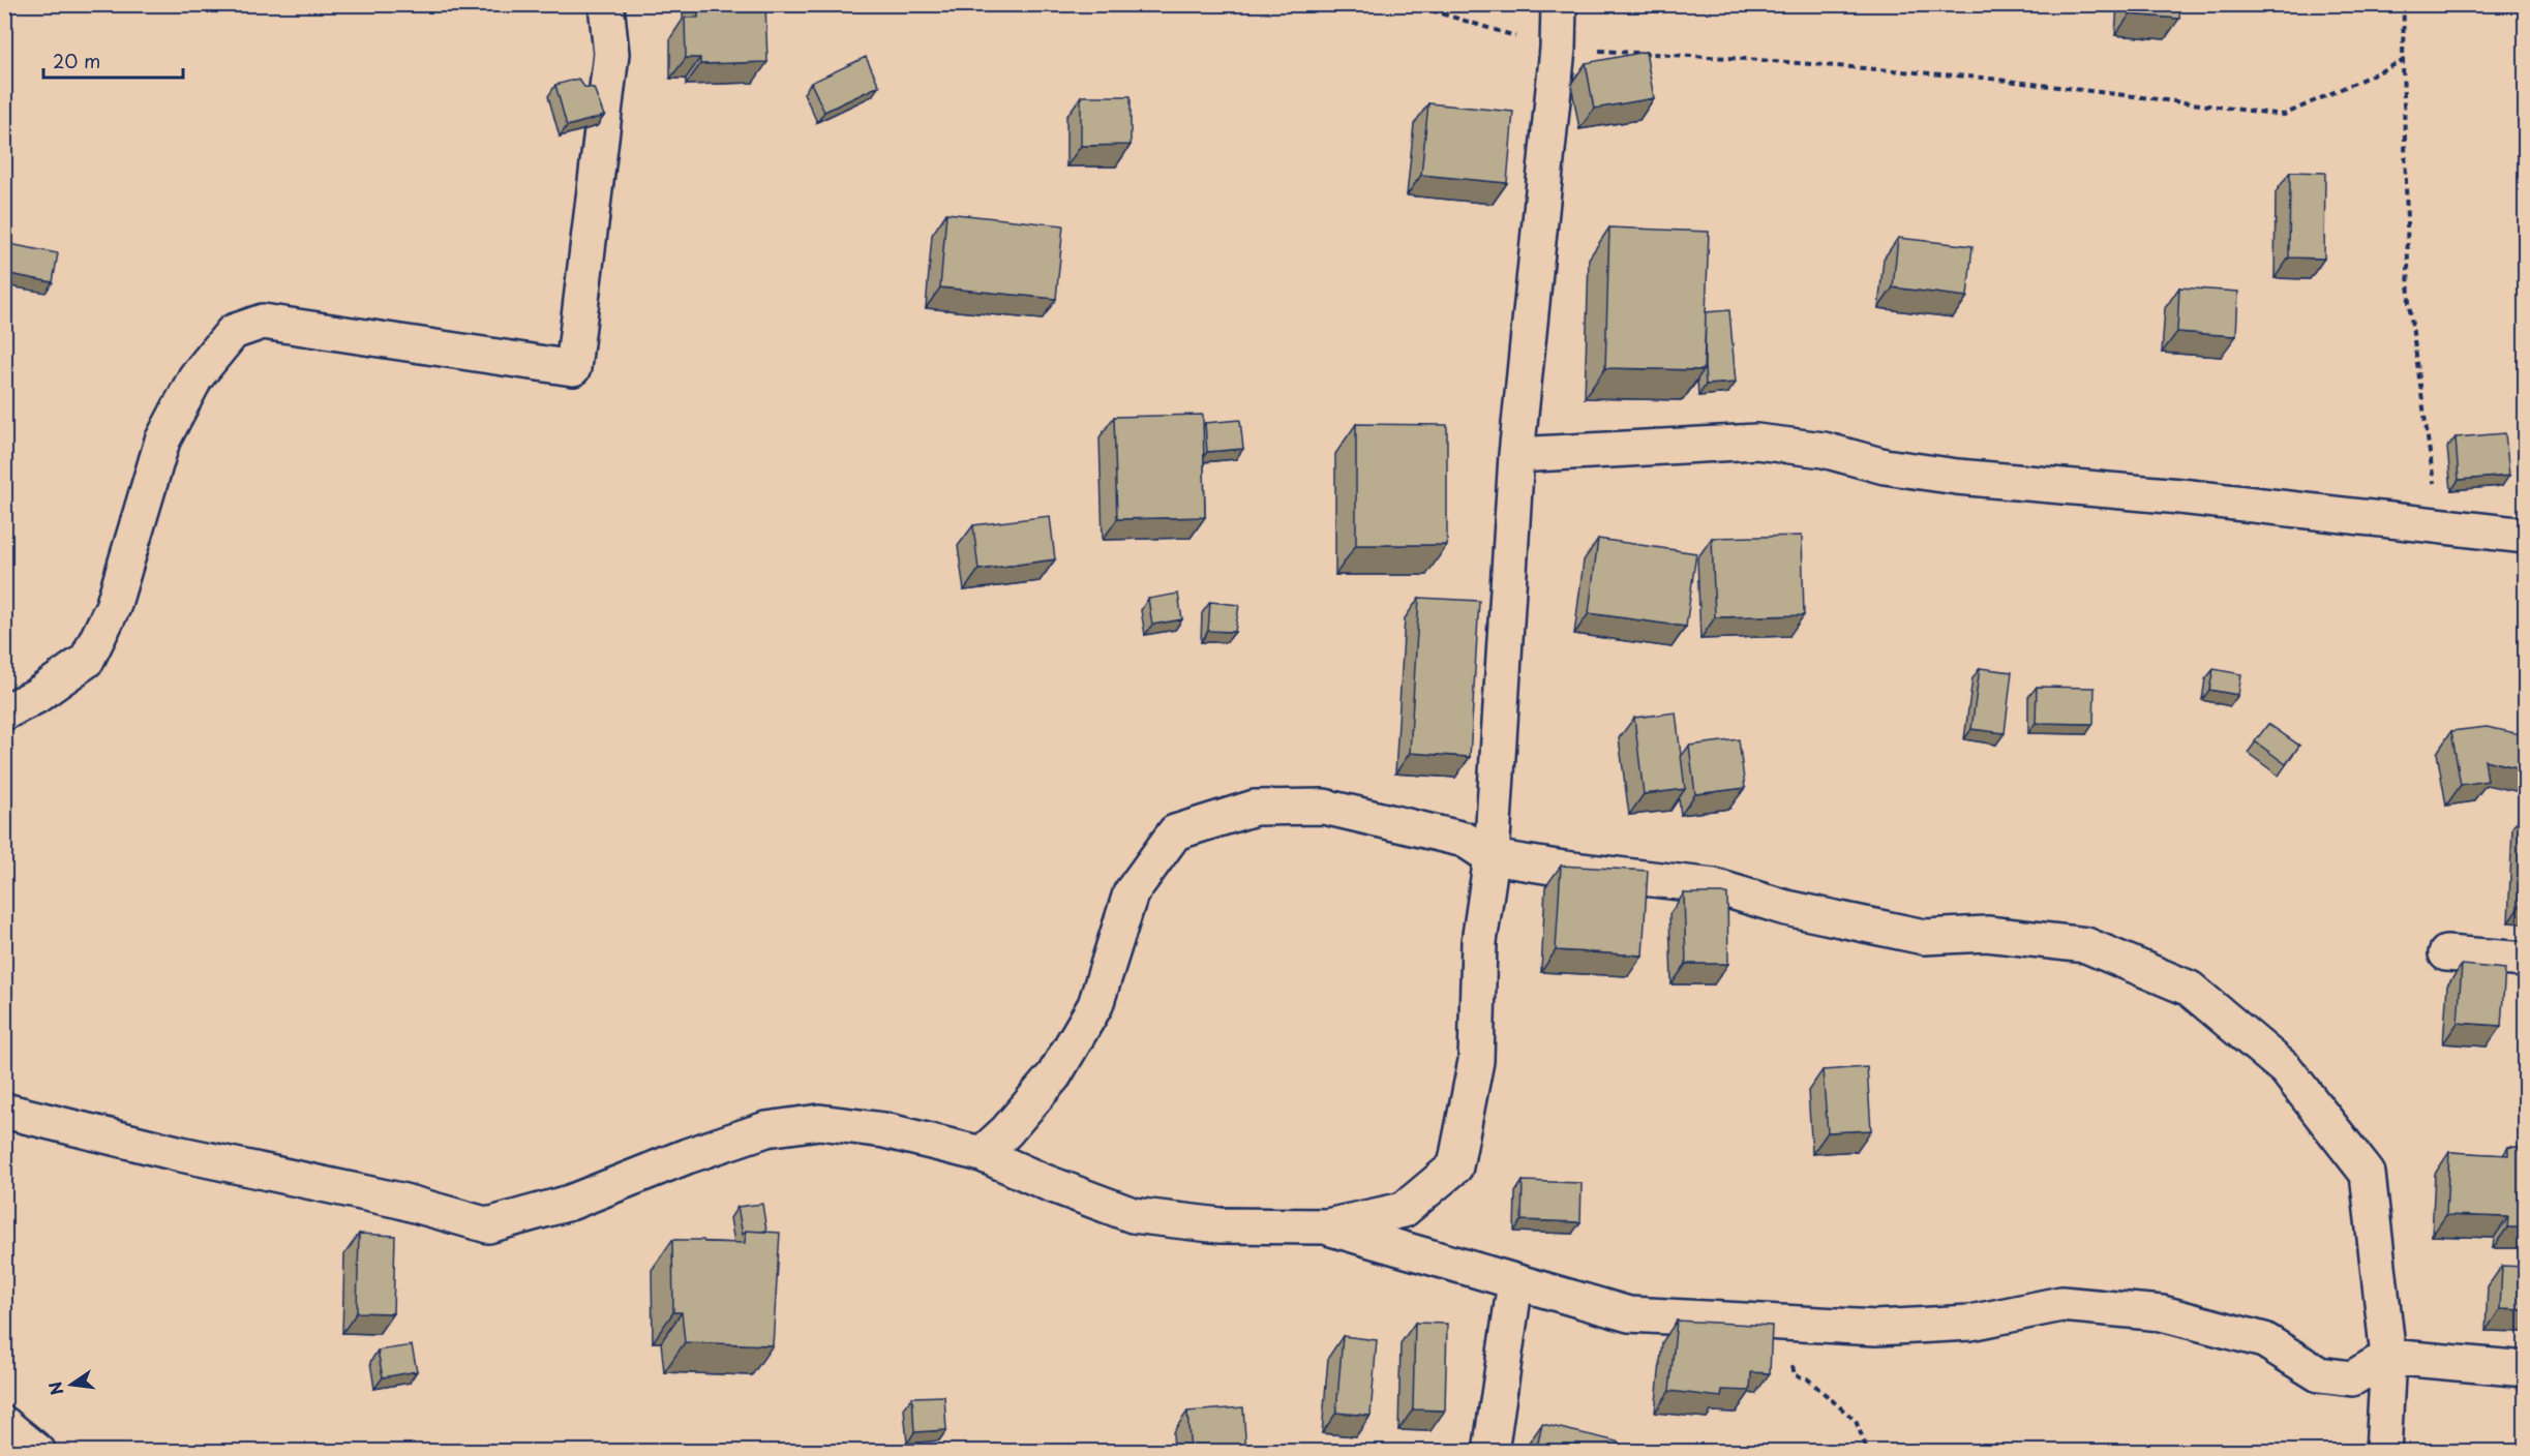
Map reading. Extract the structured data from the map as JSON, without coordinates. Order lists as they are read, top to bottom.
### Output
{
  "scale_bar": "20 m",
  "north": "left"
}
